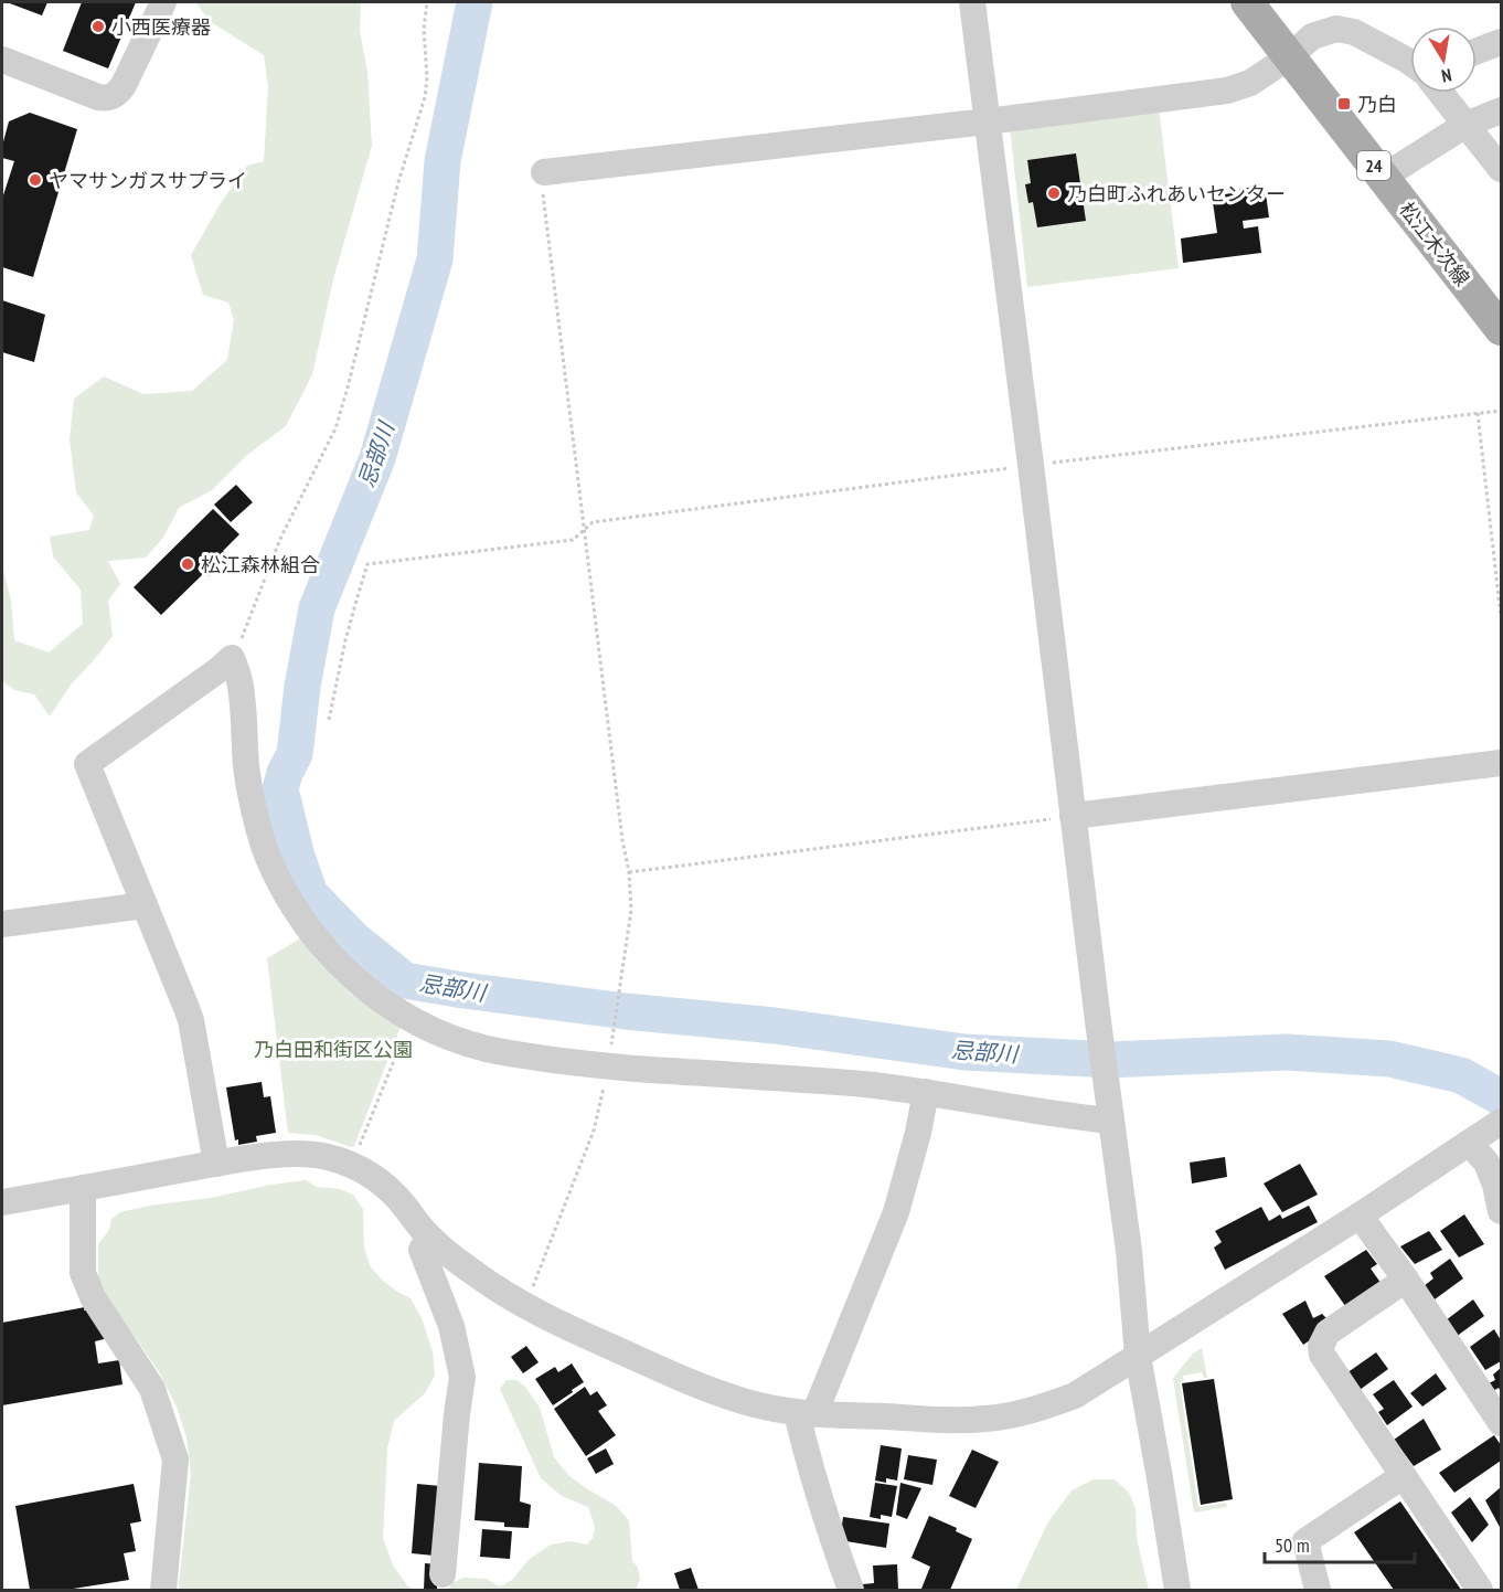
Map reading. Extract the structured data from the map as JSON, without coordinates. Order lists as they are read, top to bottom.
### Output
{
  "streets": {
    "main road": ["24", "松江木次線"]
  },
  "water": ["忌部川"],
  "parks": ["乃白田和街区公園"],
  "places": {
    "other": [
      "小西医療器",
      "ヤマサンガスサプライ",
      "乃白町ふれあいセンター",
      "松江森林組合"
    ],
    "transit": ["乃白"]
  },
  "scale_bar": "50 m",
  "north": "bottom"
}
